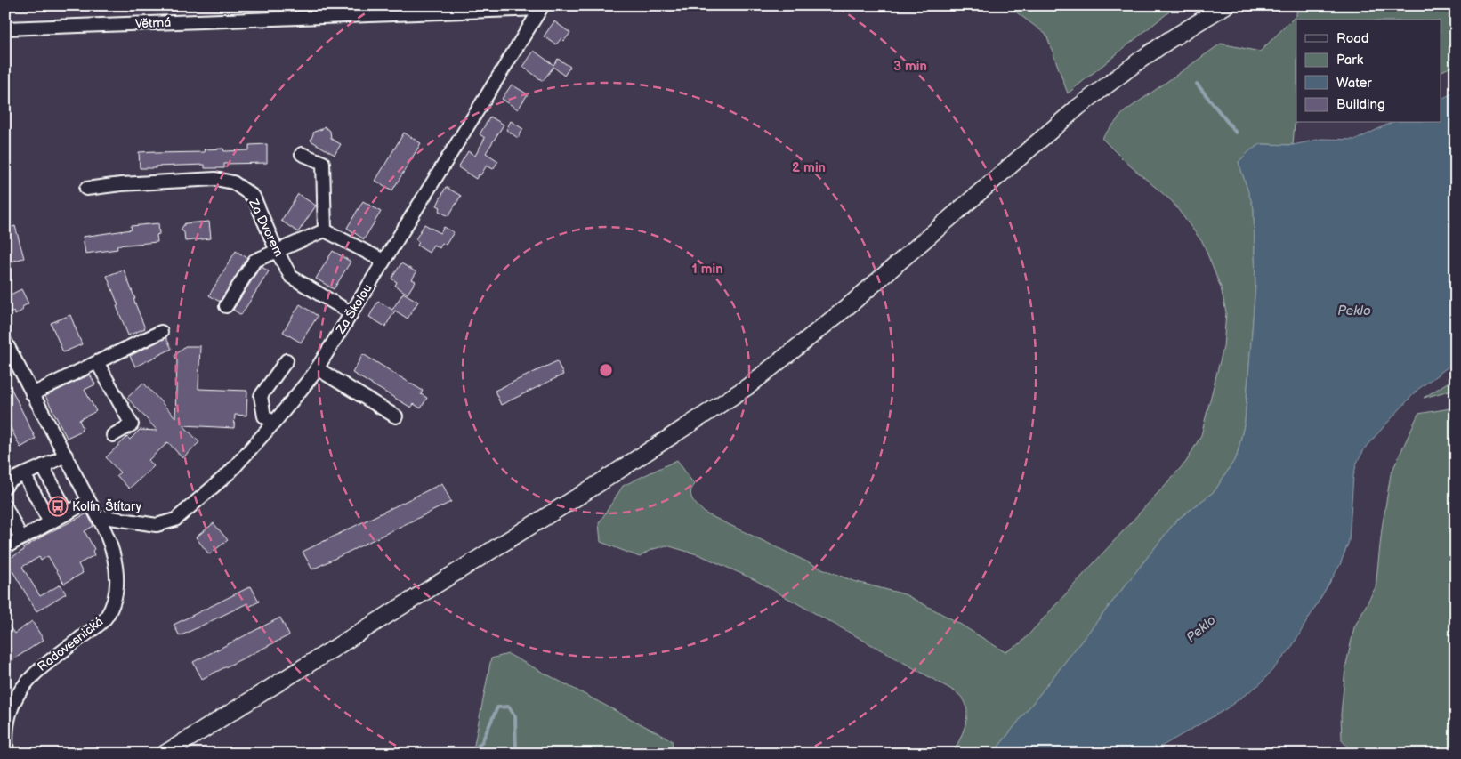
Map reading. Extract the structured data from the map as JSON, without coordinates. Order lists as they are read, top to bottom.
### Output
{
  "streets": {
    "street": [
      "Větrná",
      "Za Dvorem",
      "Za Školou",
      "Radovesnická"
    ]
  },
  "crossings": [
    ["Větrná", "Za Školou"],
    ["Za Dvorem", "Za Školou"],
    ["Za Školou", "Radovesnická"]
  ],
  "water": ["Peklo"],
  "places": {
    "bus stop": ["Kolín, Štítary"]
  },
  "legend": [
    "Road",
    "Park",
    "Water",
    "Building"
  ],
  "rings": ["3 min", "2 min", "1 min"]
}
